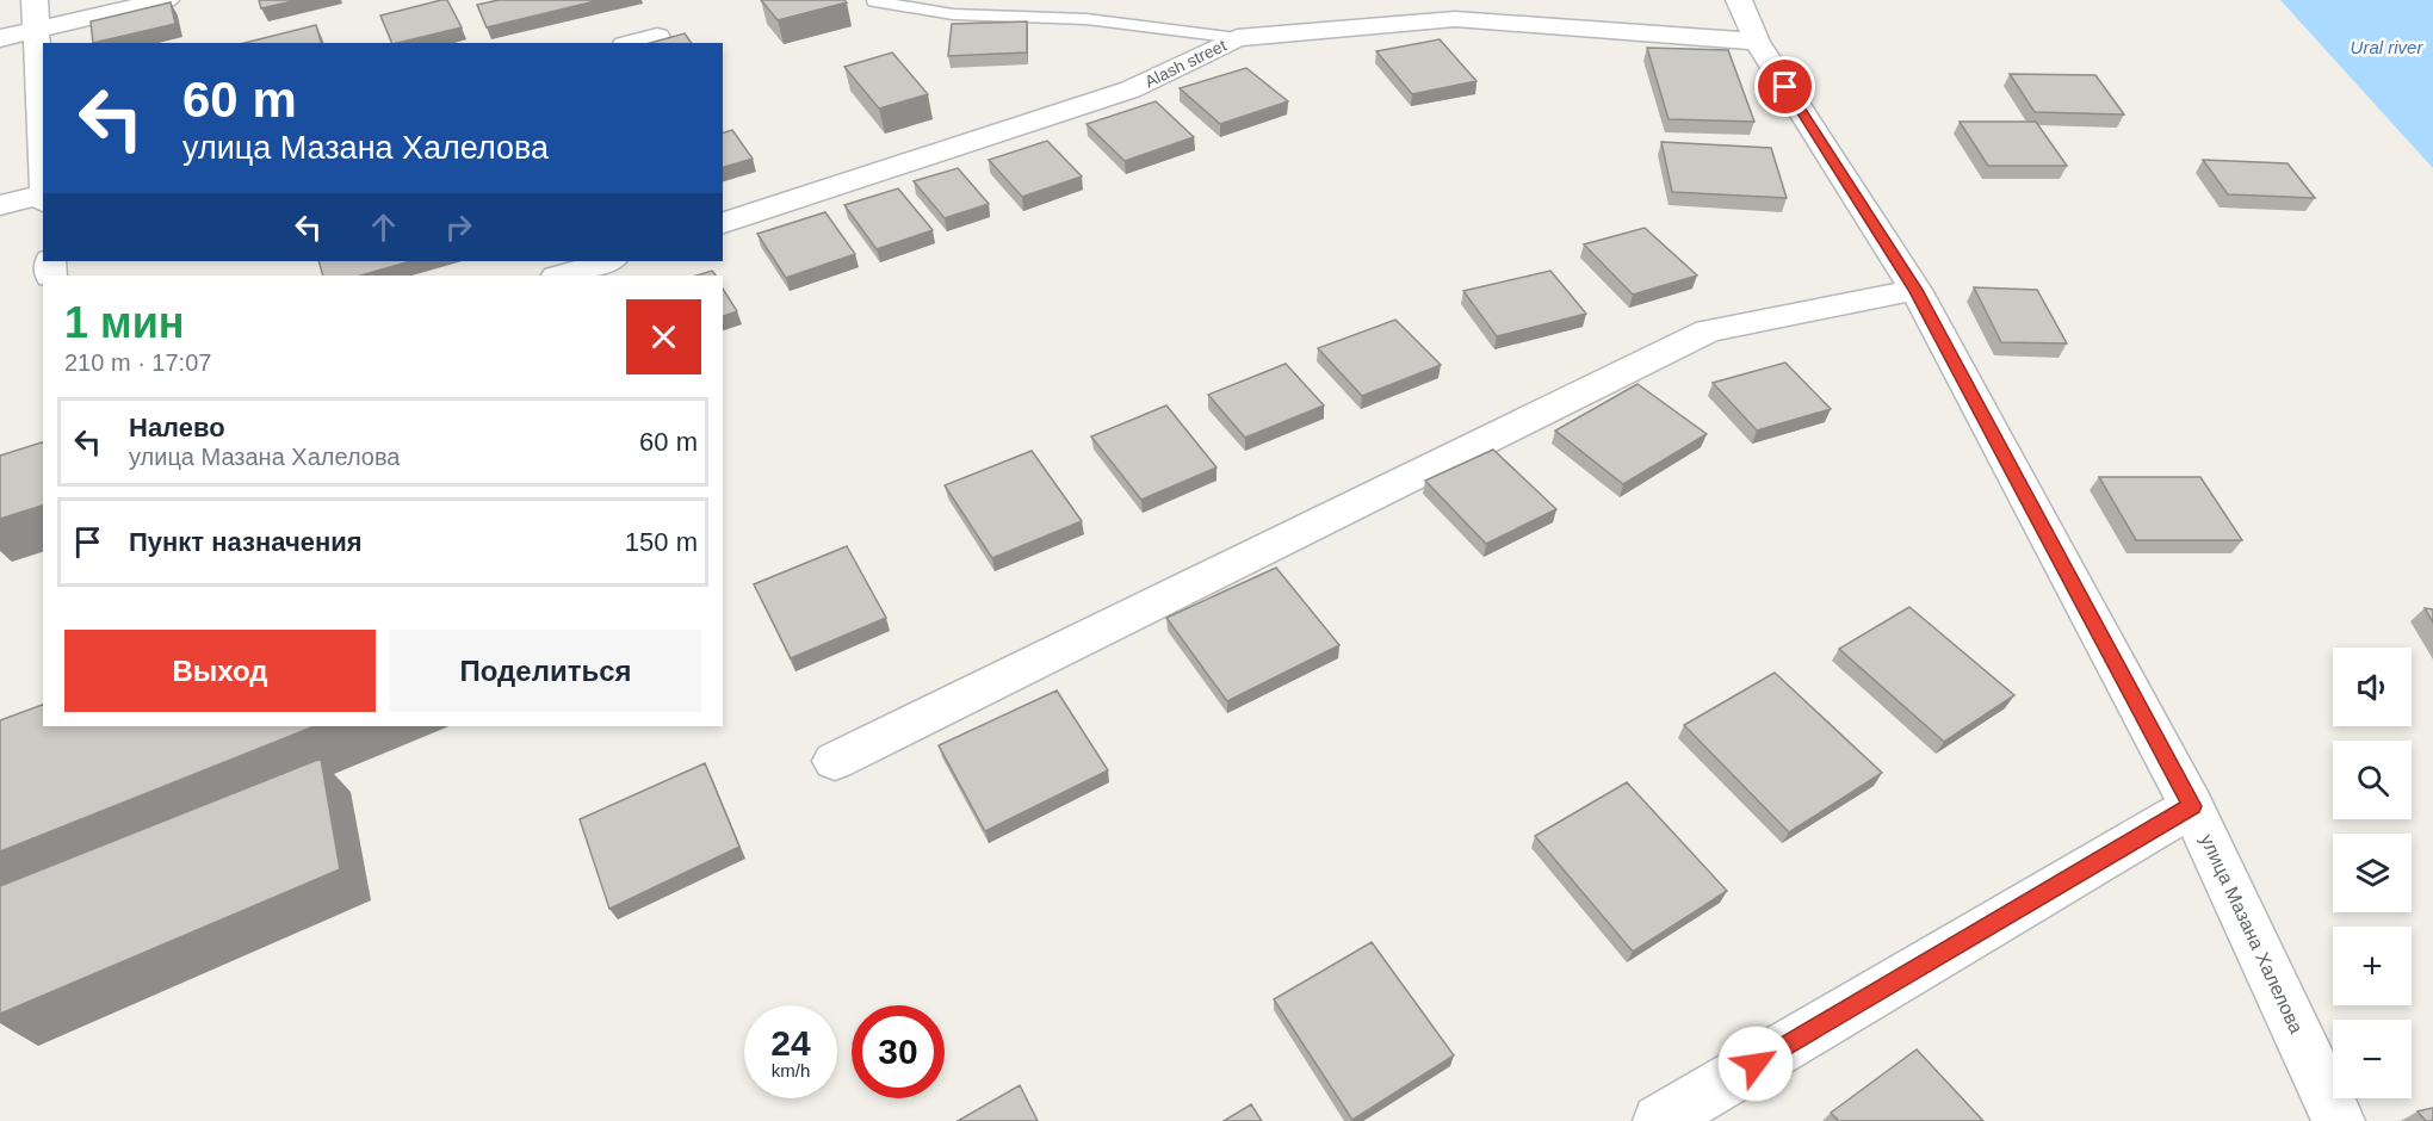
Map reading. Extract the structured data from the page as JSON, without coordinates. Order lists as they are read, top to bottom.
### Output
{
  "streets": {
    "street": ["Alash street", "улица Мазана Халелова"]
  },
  "crossings": [
    ["Alash street", "улица Мазана Халелова"]
  ],
  "water": ["Ural river"],
  "page": {
    "turn": ["60 m", "улица Мазана Халелова"],
    "heading": ["1 мин", "210 m · 17:07"],
    "list": [
      {
        "name": "Налево",
        "note": "улица Мазана Халелова",
        "value": "60 m"
      },
      {
        "name": "Пункт назначения",
        "value": "150 m"
      }
    ],
    "buttons": ["Выход", "Поделиться"],
    "map_buttons": ["+", "−"],
    "speed": "24 km/h",
    "limit": "30"
  }
}
